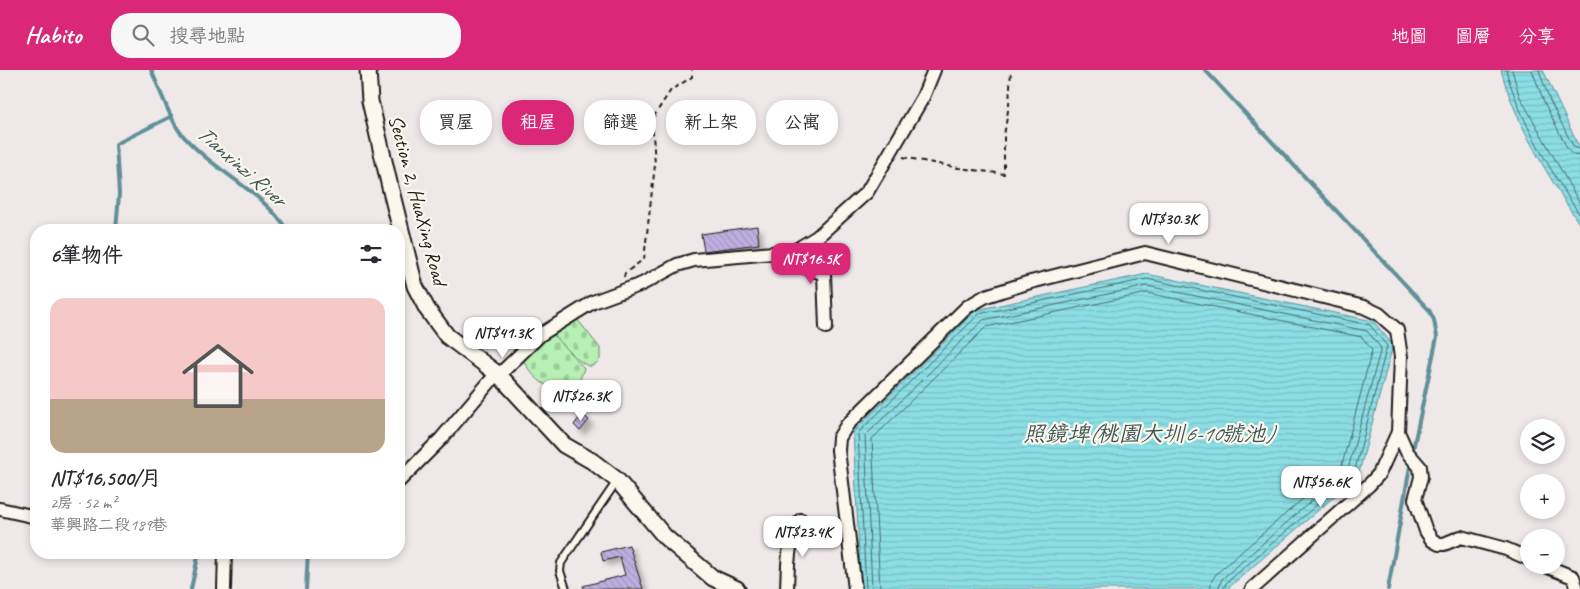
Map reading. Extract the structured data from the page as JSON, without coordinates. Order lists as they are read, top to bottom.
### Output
{
  "streets": {
    "street": ["Section 2, HuaXing Road"]
  },
  "water": ["Tianxinzi River", "照鏡埤(桃園大圳6-10號池)"],
  "page": {
    "header": "Habito",
    "search": "搜尋地點",
    "nav": ["地圖", "圖層", "分享"],
    "chip": [
      "買屋",
      "租屋",
      "篩選",
      "新上架",
      "公寓"
    ],
    "price": [
      "NT$30.3K",
      "NT$16.5K",
      "NT$41.3K",
      "NT$26.3K",
      "NT$56.6K",
      "NT$23.4K"
    ],
    "heading": "6筆物件",
    "list": [
      {
        "name": "NT$16,500/月",
        "note": "2房 · 52 m² · 華興路二段189巷"
      }
    ],
    "map_buttons": ["+", "−"]
  }
}
